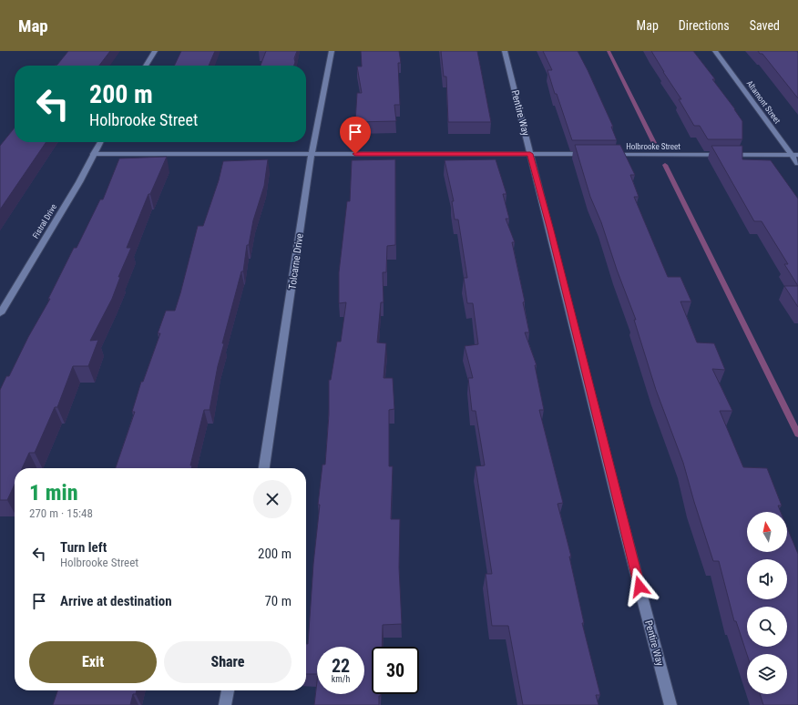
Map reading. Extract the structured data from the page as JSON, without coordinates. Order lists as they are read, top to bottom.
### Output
{
  "streets": {
    "street": [
      "Altamont Street",
      "Pentire Way",
      "Holbrooke Street",
      "Fistral Drive",
      "Tolcarne Drive"
    ]
  },
  "crossings": [
    ["Altamont Street", "Holbrooke Street"]
  ],
  "north": "top",
  "page": {
    "header": "Map",
    "nav": ["Map", "Directions", "Saved"],
    "turn": ["200 m", "Holbrooke Street"],
    "heading": ["1 min", "270 m · 15:48"],
    "list": [
      {
        "name": "Turn left",
        "note": "Holbrooke Street",
        "value": "200 m"
      },
      {
        "name": "Arrive at destination",
        "value": "70 m"
      }
    ],
    "buttons": ["Exit", "Share"],
    "speed": "22 km/h",
    "limit": "30"
  }
}
